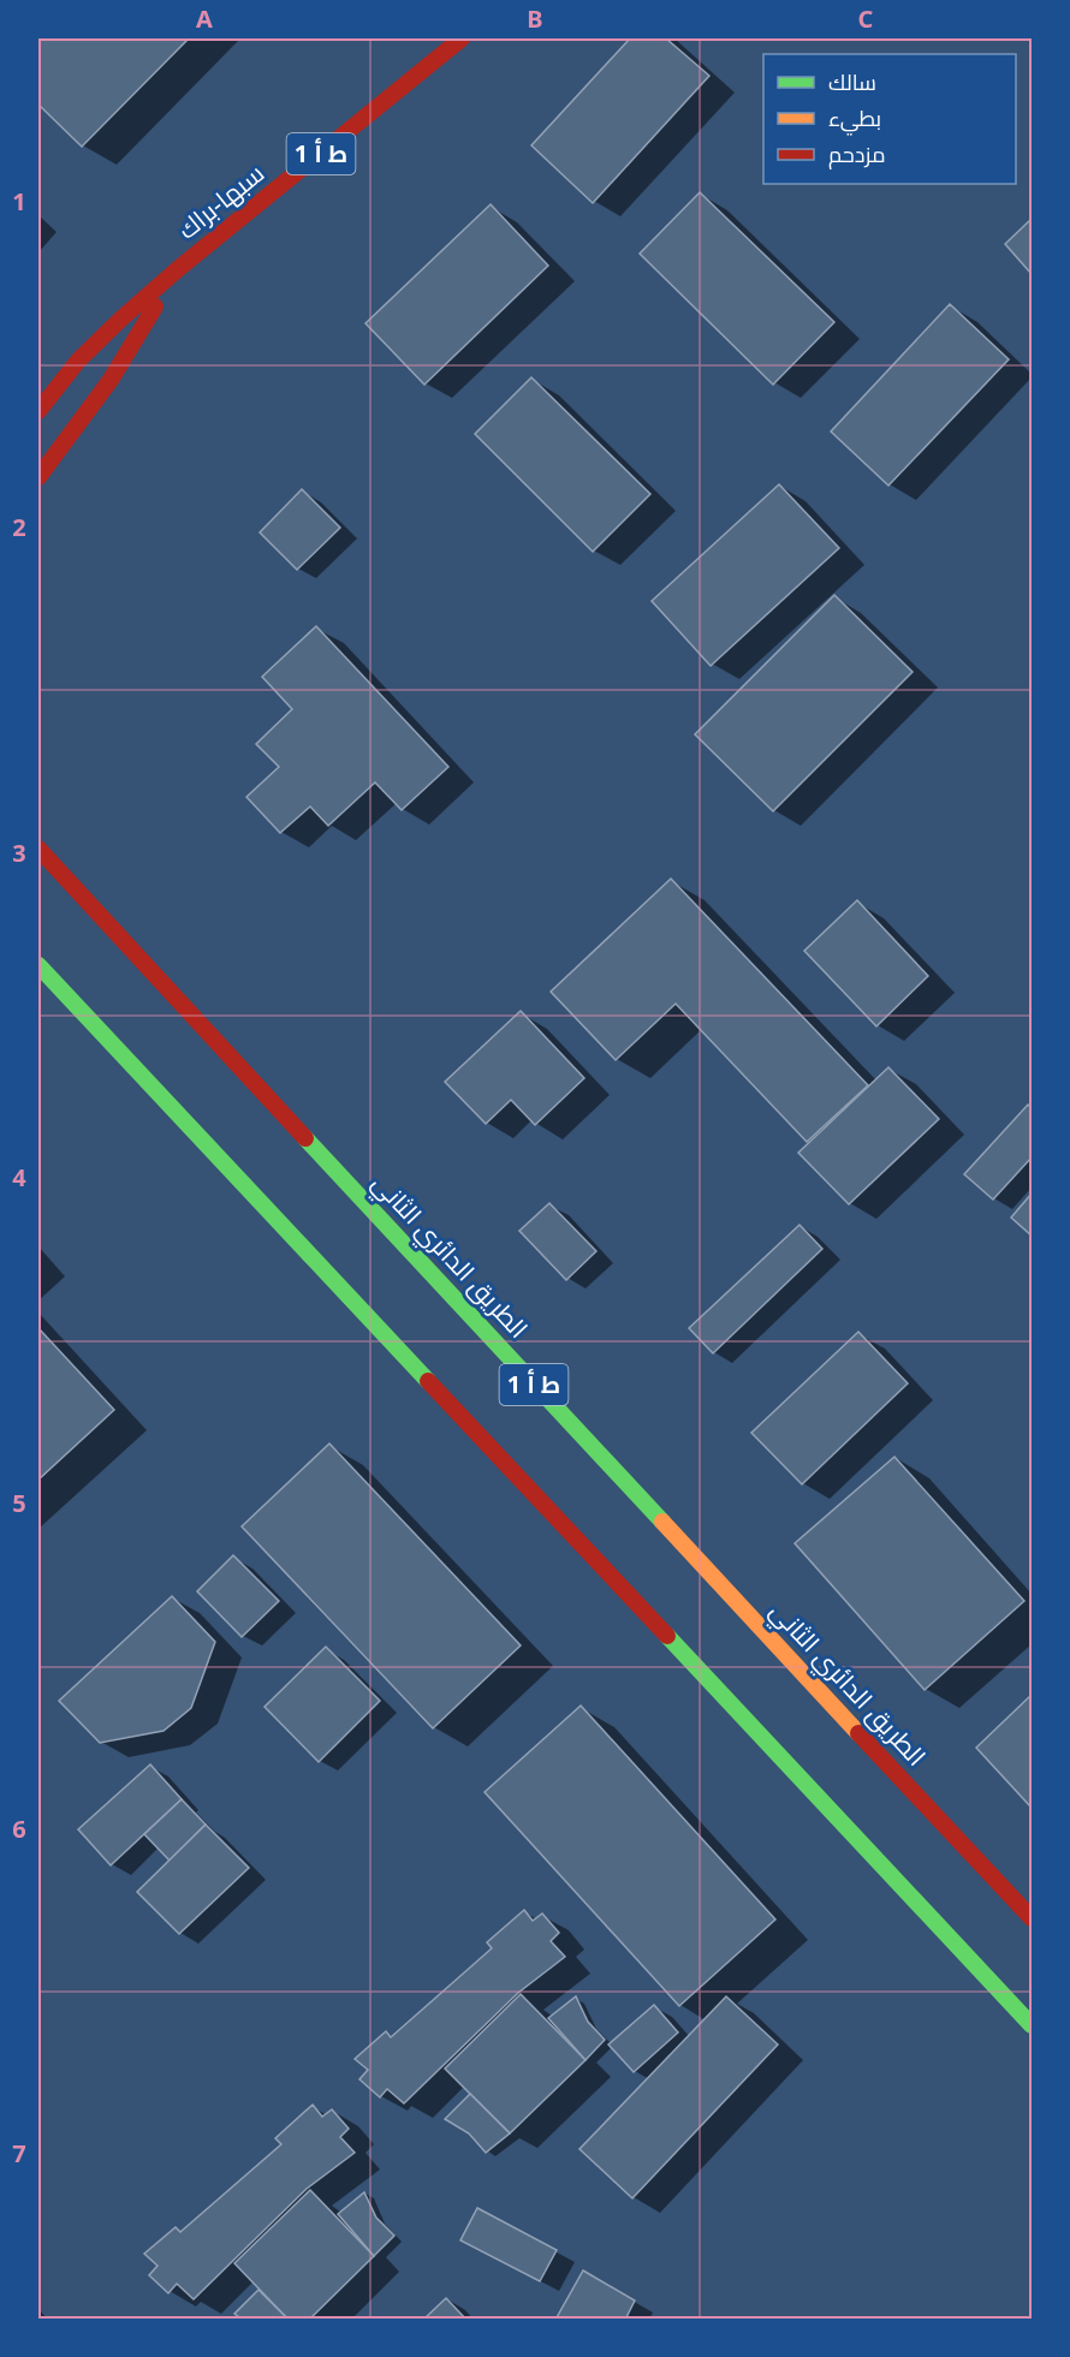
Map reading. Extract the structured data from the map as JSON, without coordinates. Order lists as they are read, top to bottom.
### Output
{
  "streets": {
    "highway": ["ط أ 1", "سبها-براك", "الطريق الدائري الثاني"]
  },
  "legend": ["سالك", "بطيء", "مزدحم"],
  "grid": {
    "columns": ["A", "B", "C"],
    "rows": [
      "1",
      "2",
      "3",
      "4",
      "5",
      "6",
      "7"
    ]
  }
}
